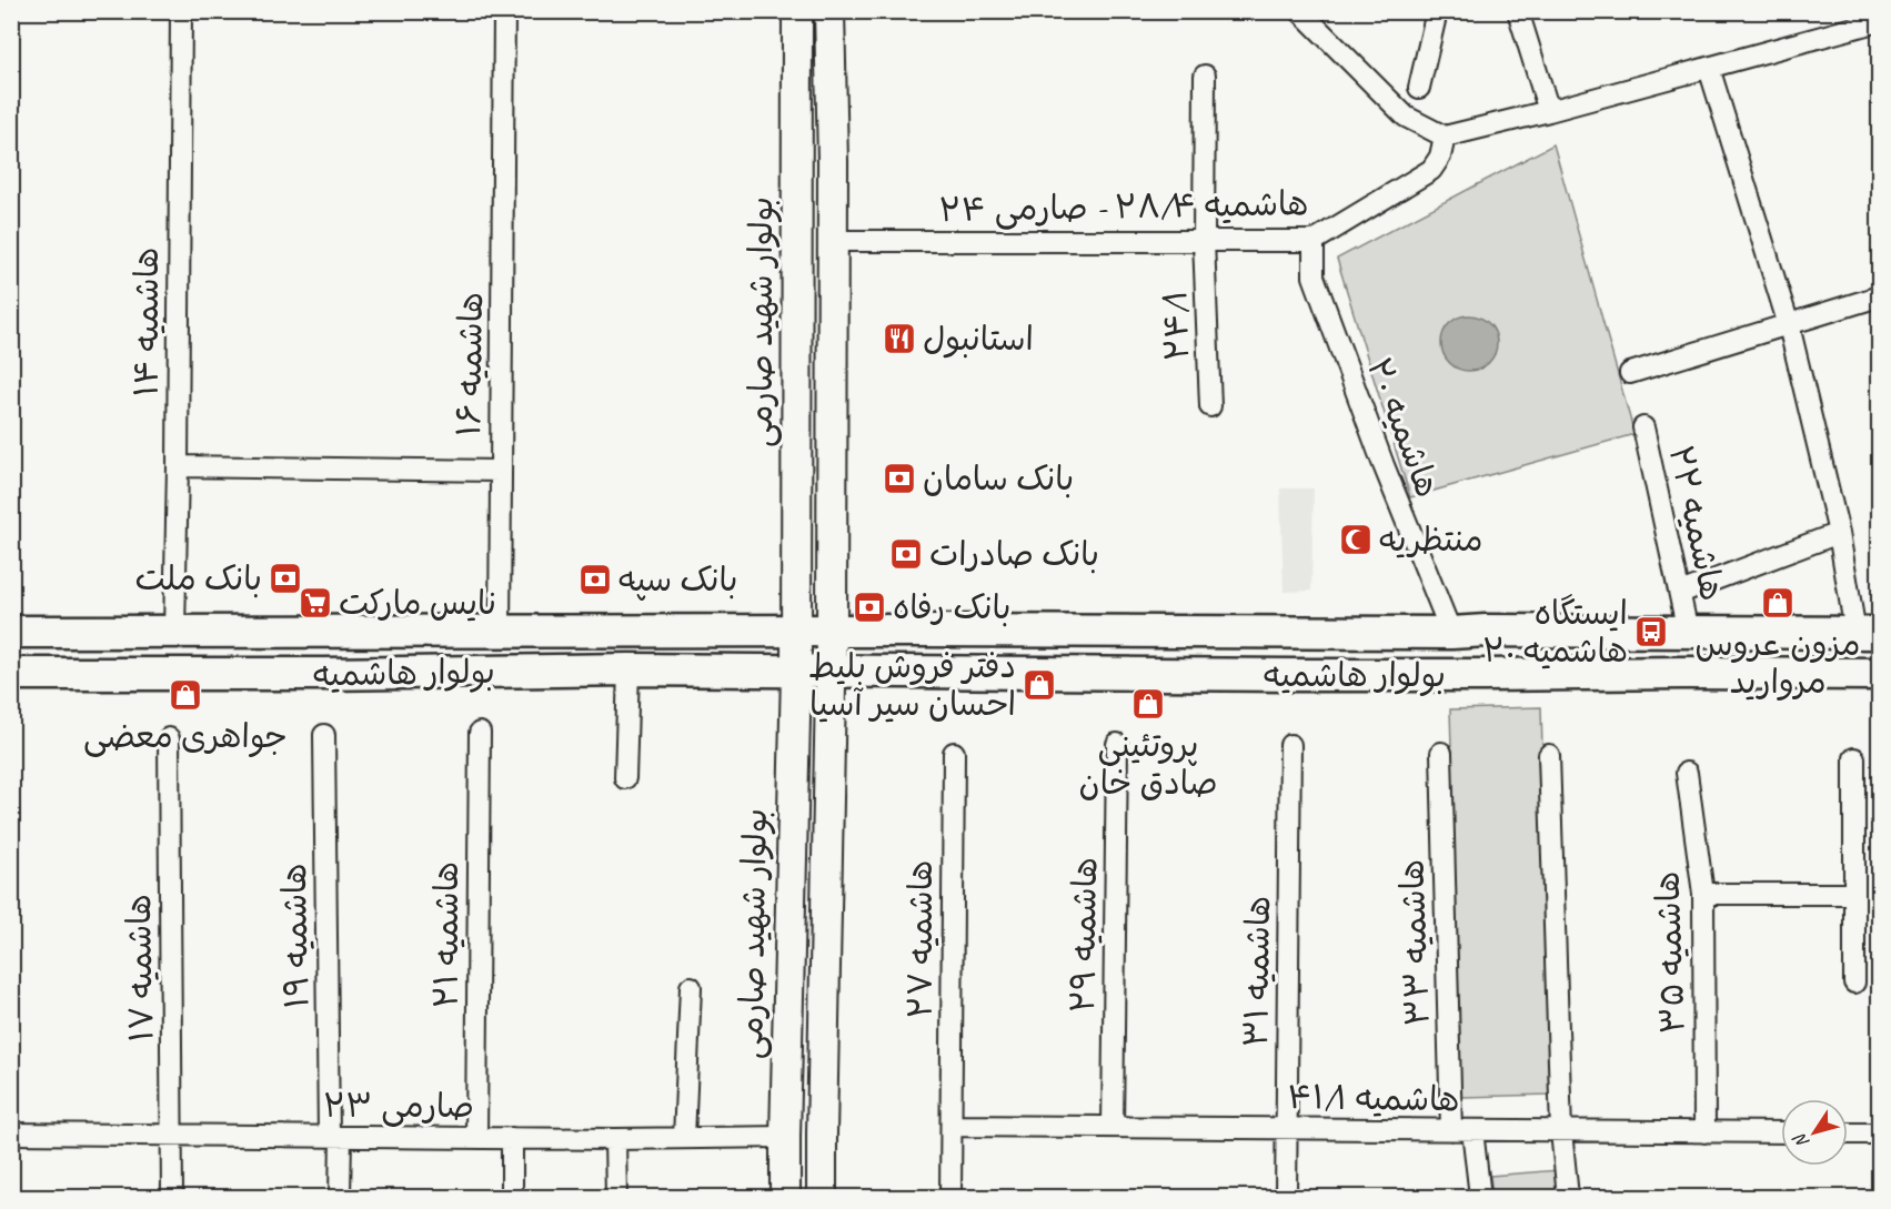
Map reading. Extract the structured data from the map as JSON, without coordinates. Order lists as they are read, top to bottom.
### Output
{
  "streets": {
    "main road": ["بولوار شهید صارمی", "بولوار هاشمیه"],
    "street": [
      "هاشمیه ۲۸/۴ - صارمی ۲۴",
      "هاشمیه ۱۴",
      "۲۴/۱",
      "هاشمیه ۱۶",
      "هاشمیه ۲۰",
      "هاشمیه ۲۲",
      "هاشمیه ۲۱",
      "هاشمیه ۲۹",
      "هاشمیه ۱۹",
      "هاشمیه ۲۷",
      "هاشمیه ۳۳",
      "هاشمیه ۳۵",
      "هاشمیه ۱۷",
      "هاشمیه ۳۱",
      "هاشمیه ۴۱/۱",
      "صارمی ۲۳"
    ]
  },
  "crossings": [
    ["هاشمیه ۲۸/۴ - صارمی ۲۴", "۲۴/۱"],
    ["هاشمیه ۲۸/۴ - صارمی ۲۴", "هاشمیه ۲۰"],
    ["هاشمیه ۱۴", "بولوار هاشمیه"],
    ["بولوار شهید صارمی", "بولوار هاشمیه"],
    ["بولوار شهید صارمی", "صارمی ۲۳"],
    ["هاشمیه ۱۶", "بولوار هاشمیه"],
    ["هاشمیه ۲۰", "بولوار هاشمیه"],
    ["هاشمیه ۲۲", "بولوار هاشمیه"],
    ["هاشمیه ۲۱", "صارمی ۲۳"],
    ["هاشمیه ۲۹", "هاشمیه ۴۱/۱"],
    ["هاشمیه ۱۹", "صارمی ۲۳"],
    ["هاشمیه ۲۷", "هاشمیه ۴۱/۱"],
    ["هاشمیه ۳۳", "هاشمیه ۴۱/۱"],
    ["هاشمیه ۳۵", "هاشمیه ۴۱/۱"],
    ["هاشمیه ۱۷", "صارمی ۲۳"],
    ["هاشمیه ۳۱", "هاشمیه ۴۱/۱"]
  ],
  "places": {
    "restaurant": ["استانبول"],
    "bank": [
      "بانک سامان",
      "بانک صادرات",
      "بانک ملت",
      "بانک سپه",
      "بانک رفاه"
    ],
    "mosque": ["منتظریه"],
    "supermarket": ["نایس مارکت"],
    "shop": [
      "مزون عروس مروارید",
      "دفتر فروش بلیط احسان سیر آسیا",
      "جواهری معضی",
      "پروتئینی صادق خان"
    ],
    "bus stop": ["ایستگاه هاشمیه ۲۰"]
  },
  "north": "bottom left"
}
